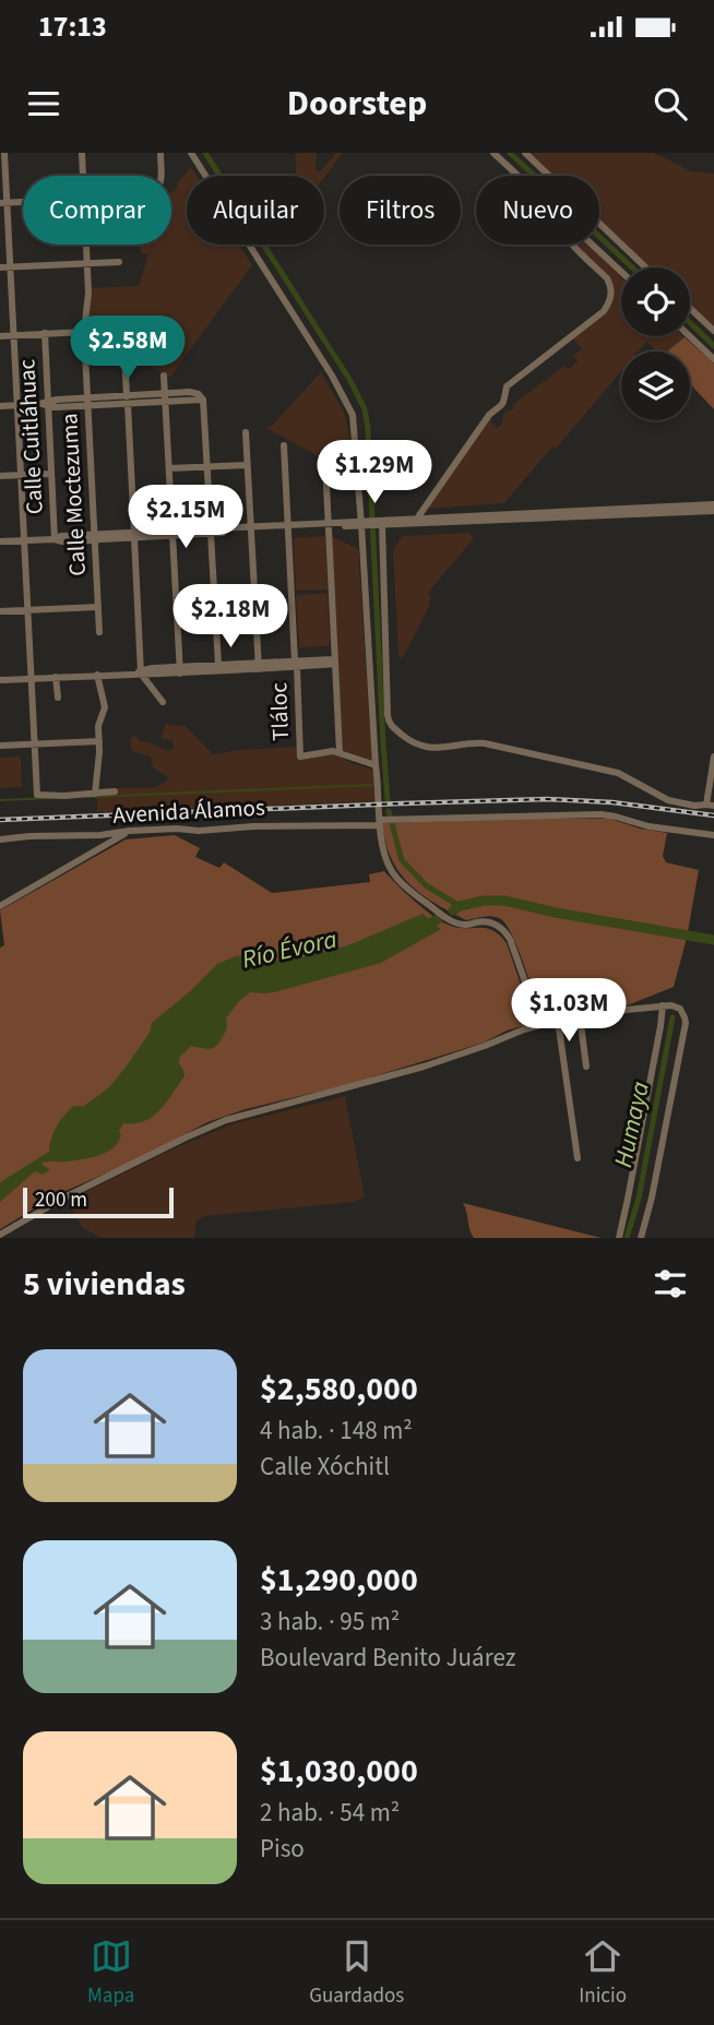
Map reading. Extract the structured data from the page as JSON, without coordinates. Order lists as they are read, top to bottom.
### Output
{
  "streets": {
    "street": [
      "Calle Cuitláhuac",
      "Calle Moctezuma",
      "Tláloc",
      "Avenida Álamos"
    ]
  },
  "water": ["Río Évora", "Humaya"],
  "scale_bar": "200 m",
  "page": {
    "status": "17:13",
    "header": "Doorstep",
    "chip": [
      "Comprar",
      "Alquilar",
      "Filtros",
      "Nuevo"
    ],
    "price": [
      "$2.58M",
      "$1.29M",
      "$2.15M",
      "$2.18M",
      "$1.03M"
    ],
    "scale": "200 m",
    "heading": "5 viviendas",
    "list": [
      {
        "name": "$2,580,000",
        "note": "4 hab. · 148 m² · Calle Xóchitl"
      },
      {
        "name": "$1,290,000",
        "note": "3 hab. · 95 m² · Boulevard Benito Juárez"
      },
      {
        "name": "$1,030,000",
        "note": "2 hab. · 54 m² · Piso"
      }
    ],
    "tabs": ["Mapa", "Guardados", "Inicio"]
  }
}
